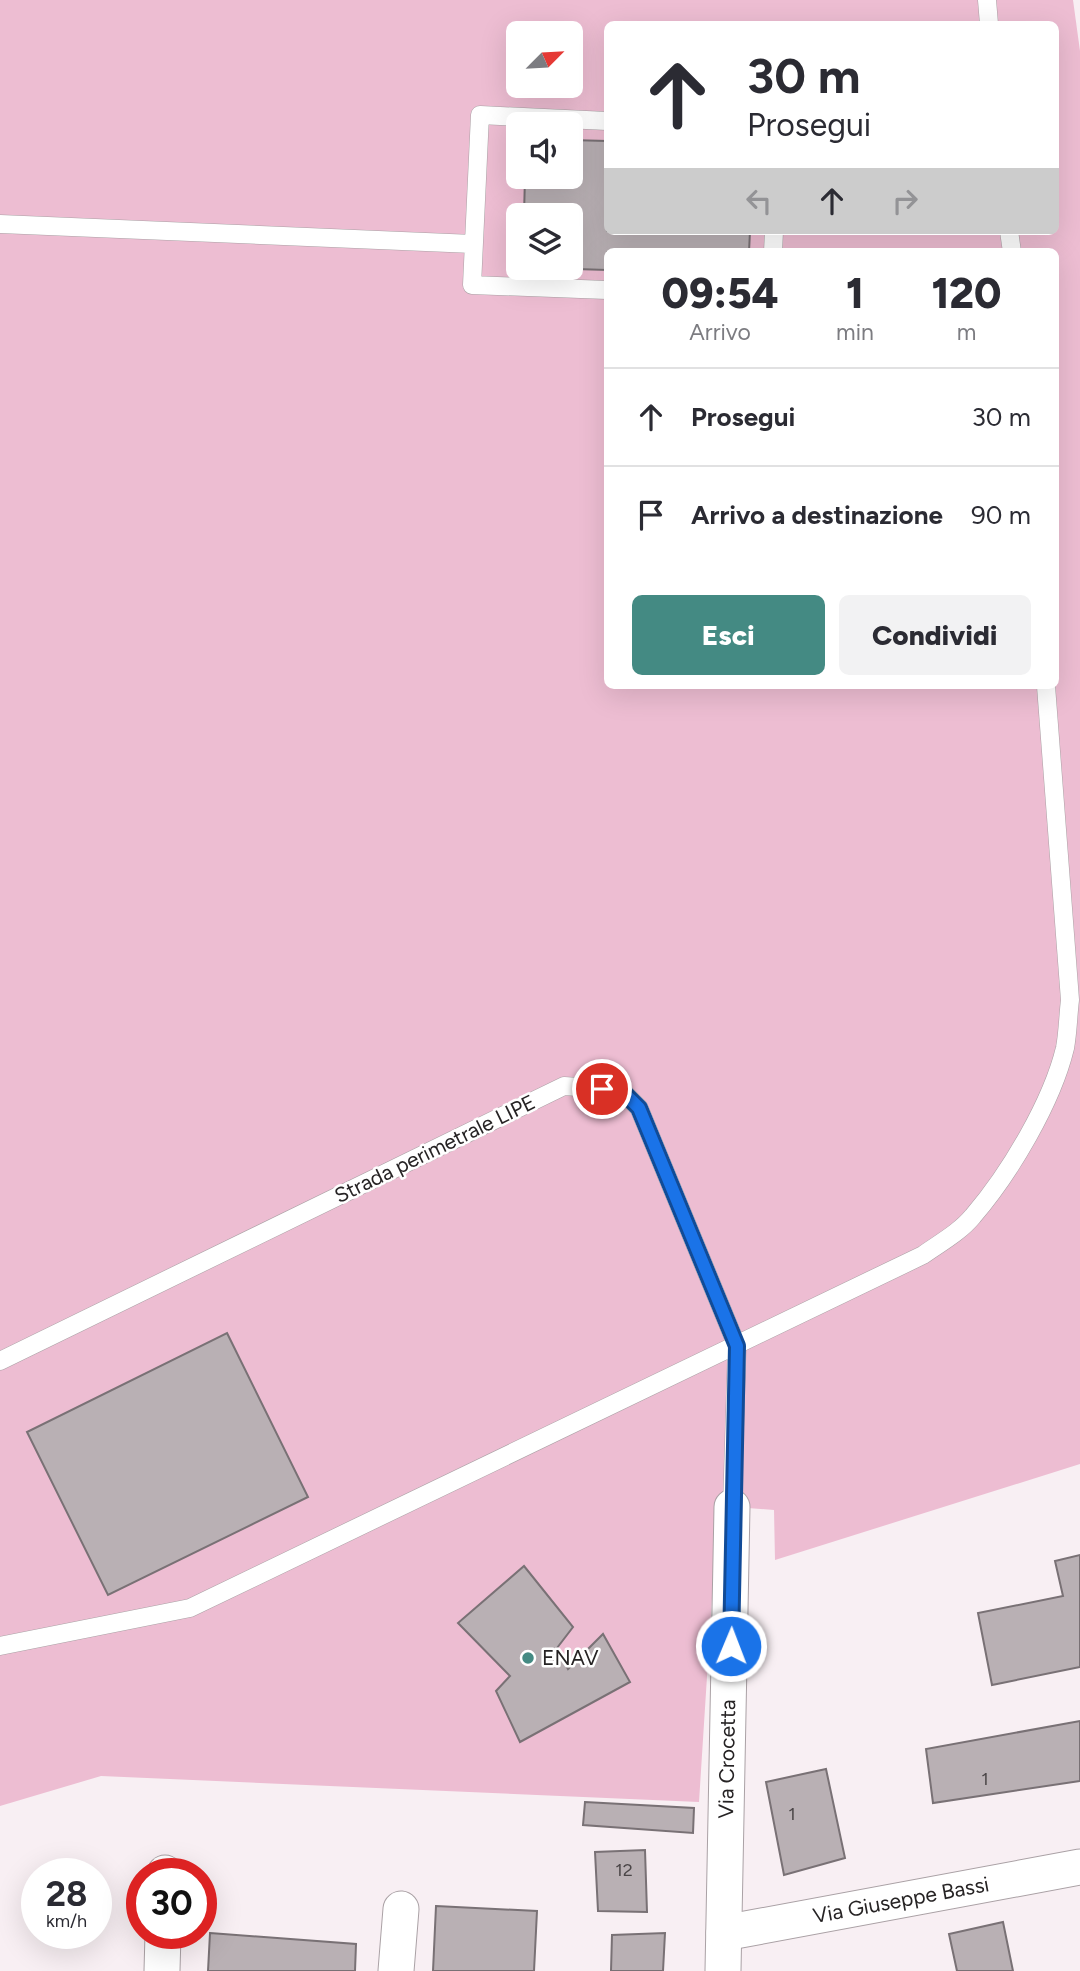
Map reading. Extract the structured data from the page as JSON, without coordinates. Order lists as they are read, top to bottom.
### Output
{
  "streets": {
    "street": ["Via Crocetta", "Via Giuseppe Bassi"],
    "lane": ["Strada perimetrale LIPE"]
  },
  "crossings": [
    ["Strada perimetrale LIPE", "Via Crocetta"],
    ["Via Crocetta", "Via Giuseppe Bassi"]
  ],
  "places": ["ENAV"],
  "house_numbers": ["1", "1", "12"],
  "north": "top right",
  "page": {
    "turn": ["30 m", "Prosegui"],
    "eta": [
      "09:54",
      "Arrivo",
      "1",
      "min",
      "120",
      "m"
    ],
    "list": [
      {
        "name": "Prosegui",
        "value": "30 m"
      },
      {
        "name": "Arrivo a destinazione",
        "value": "90 m"
      }
    ],
    "buttons": ["Esci", "Condividi"],
    "speed": "28 km/h",
    "limit": "30"
  }
}
